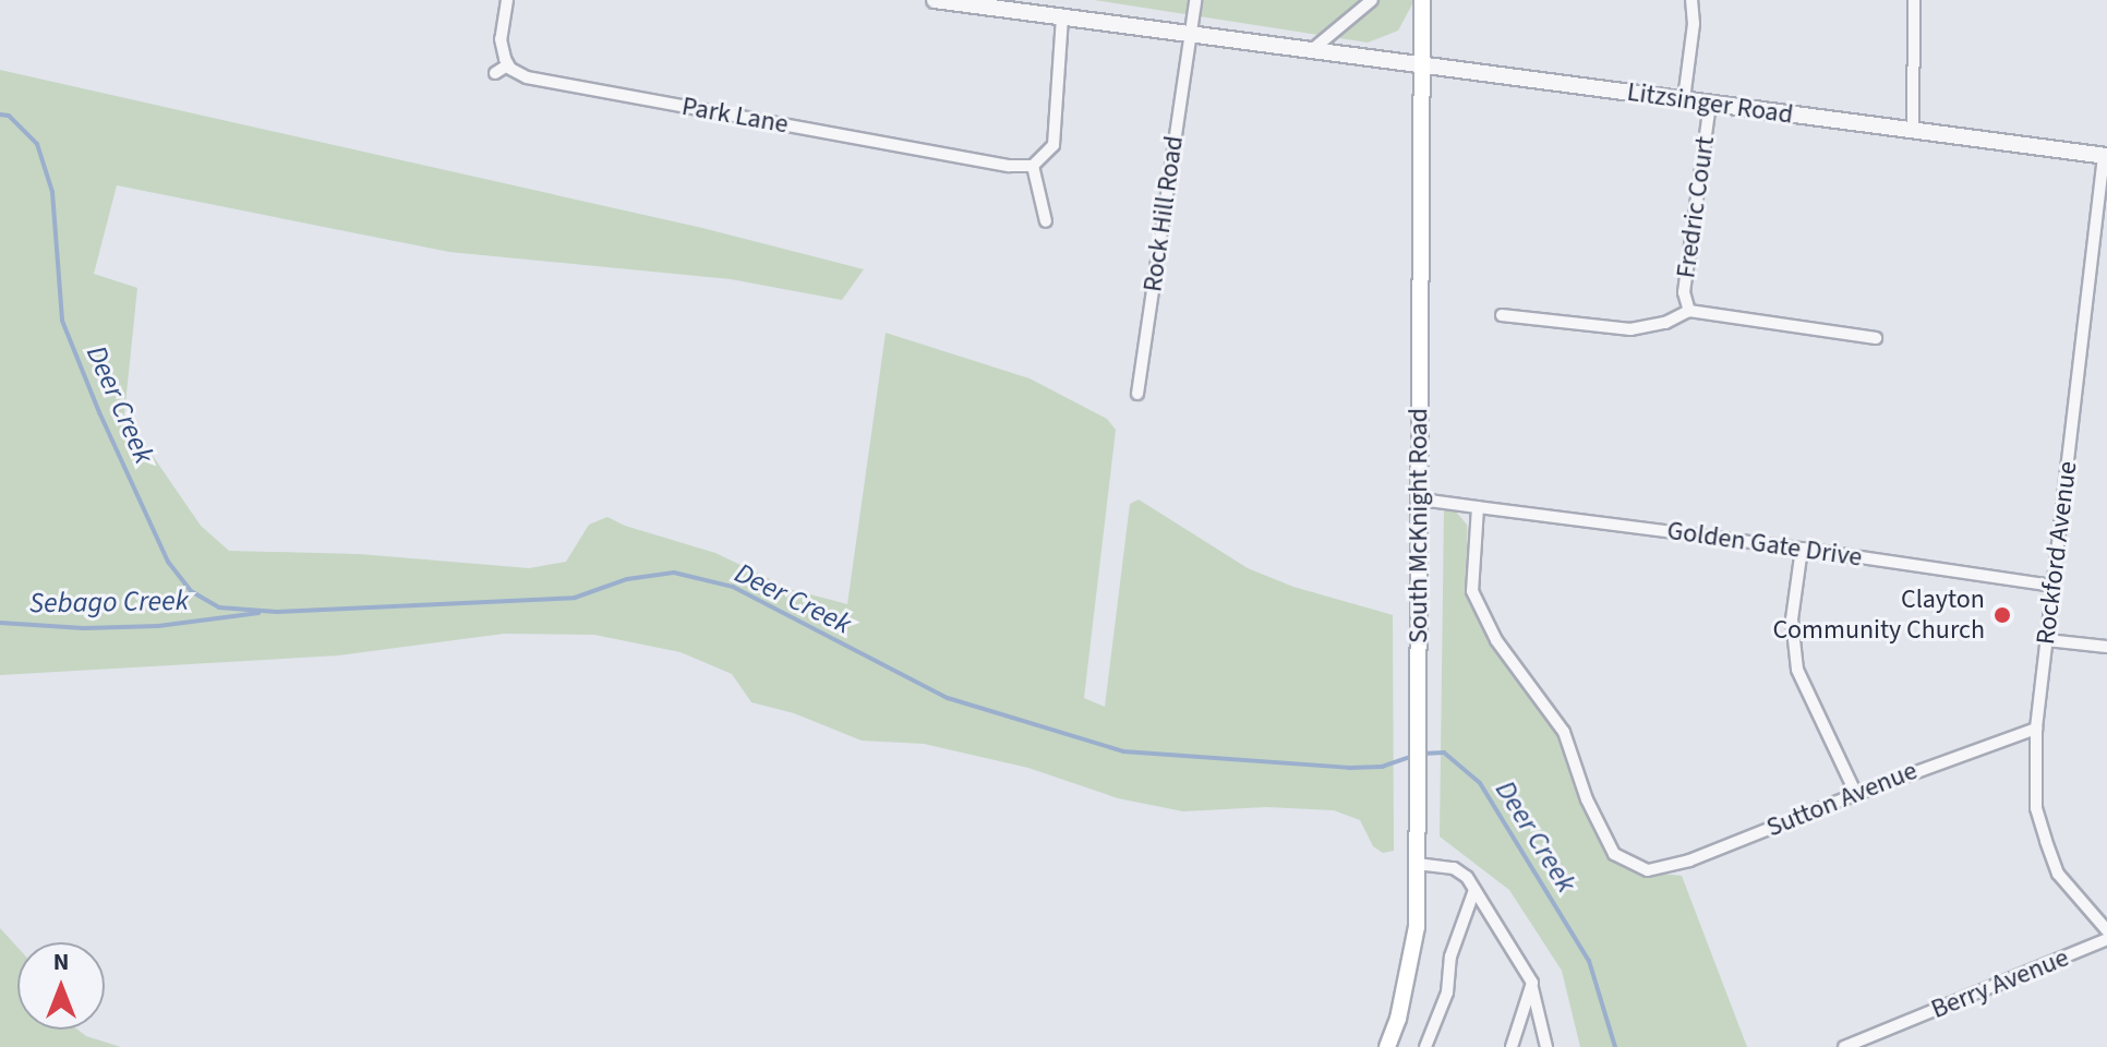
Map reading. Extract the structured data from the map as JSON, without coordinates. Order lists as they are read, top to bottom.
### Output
{
  "streets": {
    "main road": ["South McKnight Road"],
    "street": [
      "Litzsinger Road",
      "Park Lane",
      "Fredric Court",
      "Rock Hill Road",
      "Golden Gate Drive",
      "Rockford Avenue",
      "Sutton Avenue",
      "Berry Avenue"
    ]
  },
  "crossings": [
    ["Litzsinger Road", "Fredric Court"],
    ["Litzsinger Road", "Rock Hill Road"],
    ["Litzsinger Road", "South McKnight Road"],
    ["Litzsinger Road", "Rockford Avenue"],
    ["South McKnight Road", "Golden Gate Drive"],
    ["Golden Gate Drive", "Rockford Avenue"],
    ["Golden Gate Drive", "Sutton Avenue"],
    ["Rockford Avenue", "Sutton Avenue"]
  ],
  "water": ["Deer Creek", "Sebago Creek"],
  "places": ["Clayton Community Church"],
  "north": "top"
}
